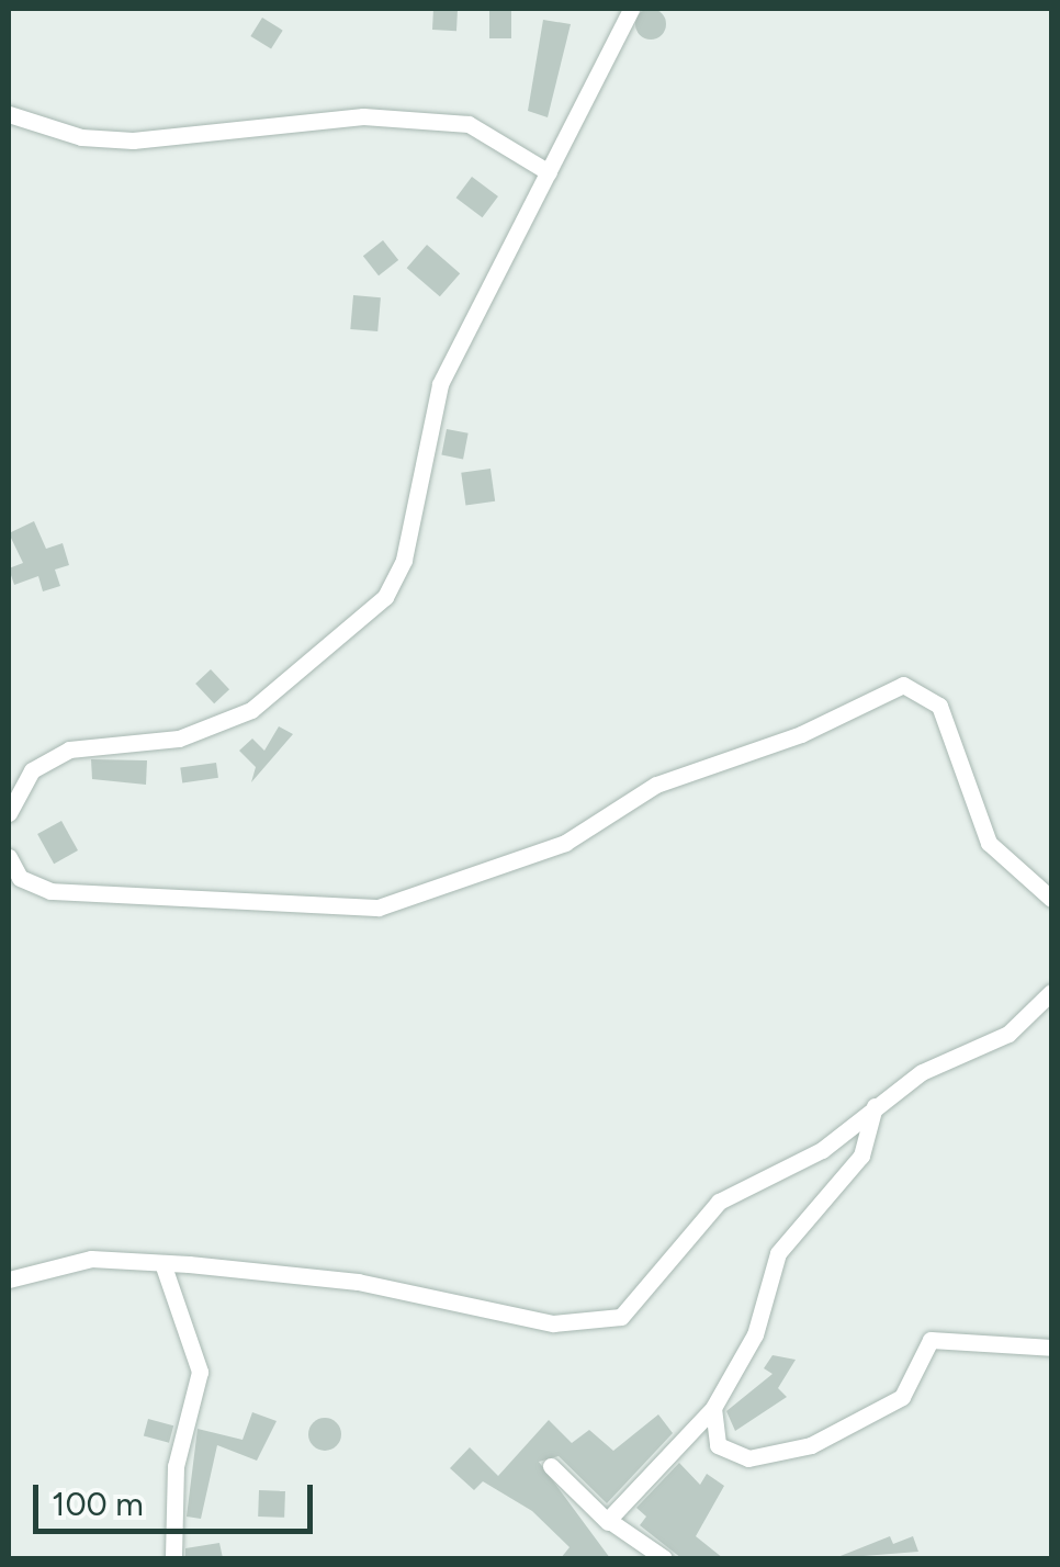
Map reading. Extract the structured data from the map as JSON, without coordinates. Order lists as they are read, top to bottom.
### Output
{
  "scale_bar": "100 m"
}
